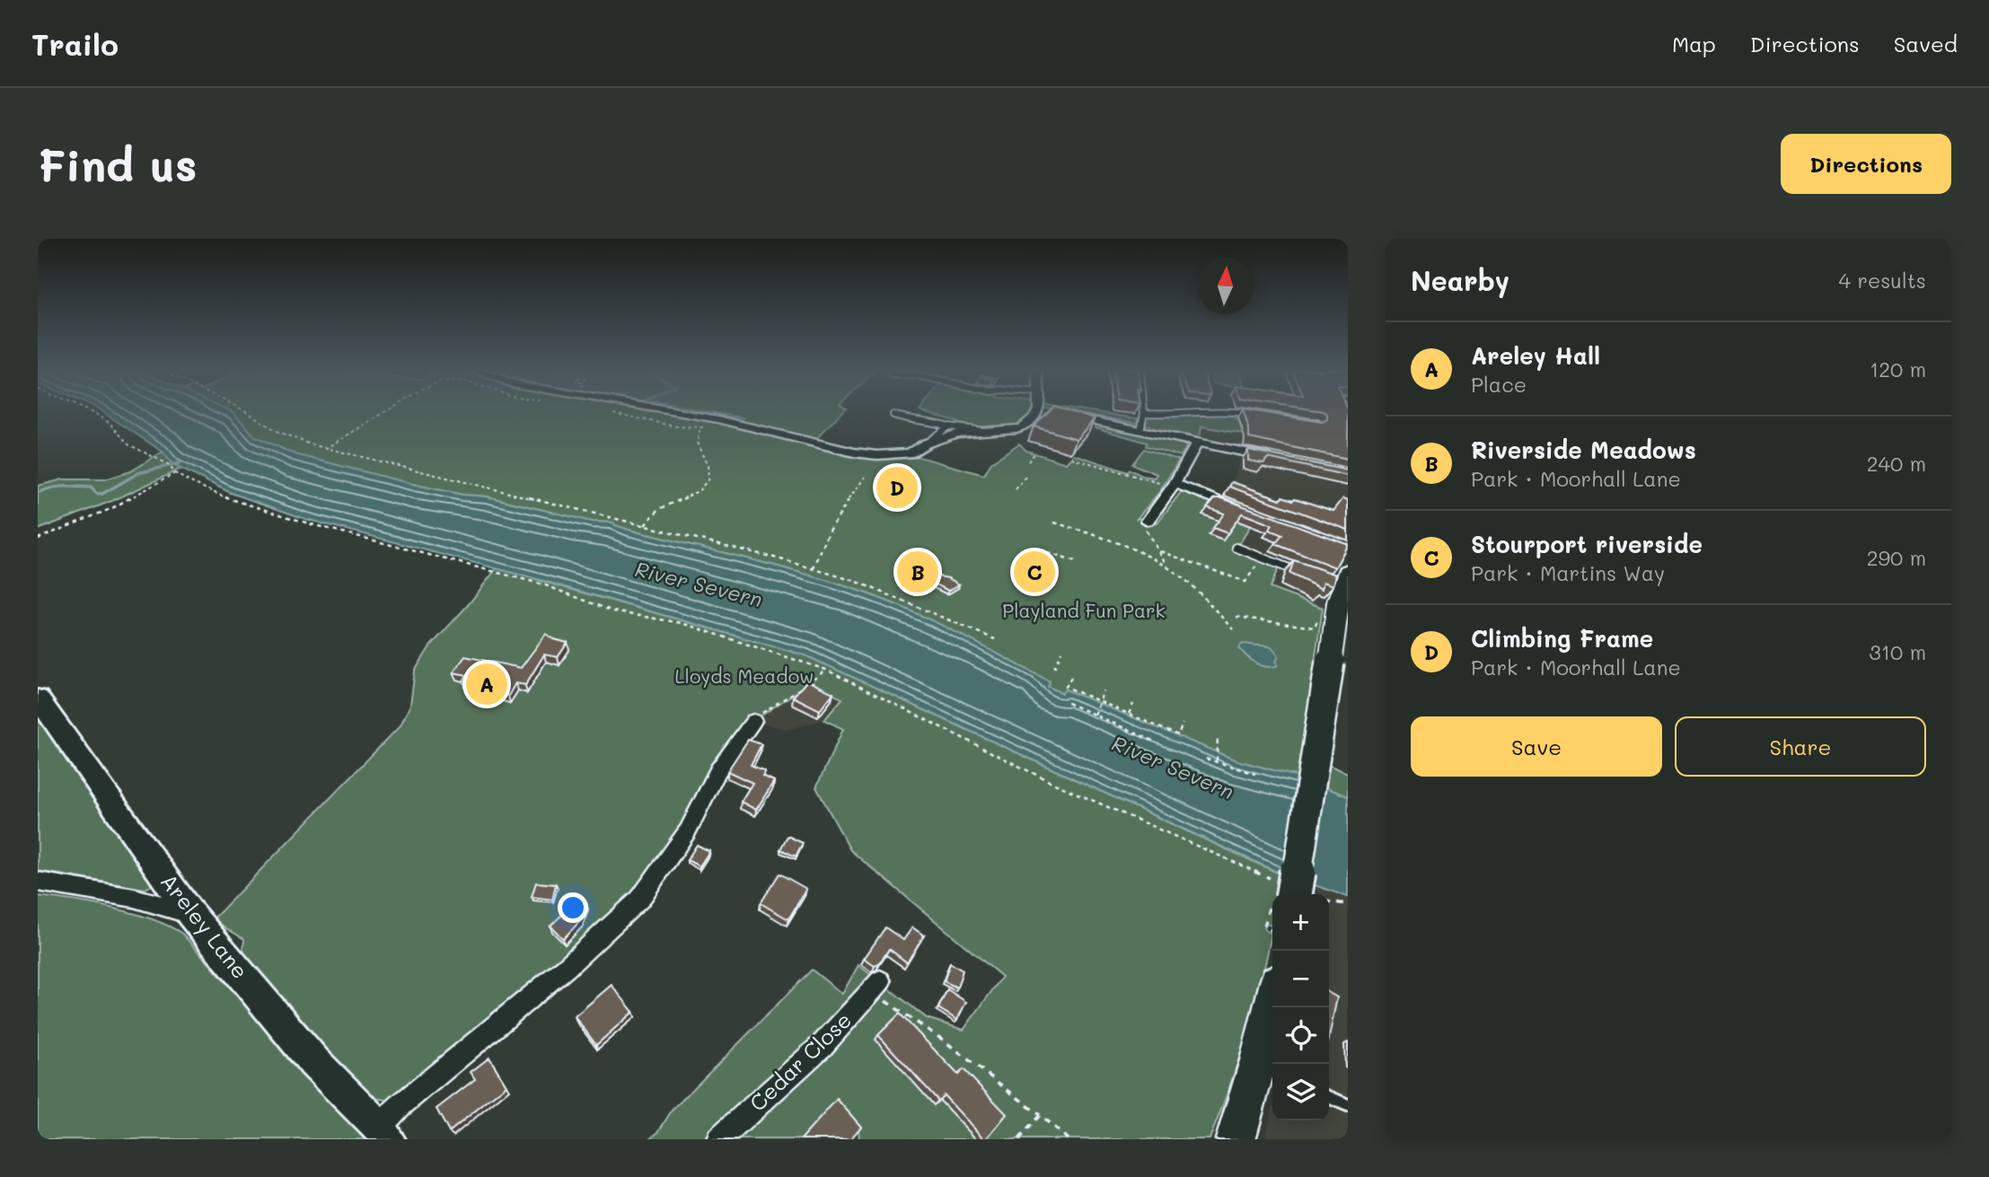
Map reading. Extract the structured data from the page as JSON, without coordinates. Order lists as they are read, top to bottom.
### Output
{
  "streets": {
    "street": ["Areley Lane", "Cedar Close"]
  },
  "water": ["River Severn"],
  "parks": ["Playland Fun Park", "Lloyds Meadow"],
  "north": "top",
  "page": {
    "header": "Trailo",
    "nav": ["Map", "Directions", "Saved"],
    "buttons": [
      "Directions",
      ["Save", "Share"]
    ],
    "title": "Find us",
    "heading": ["Nearby", "4 results"],
    "list": [
      {
        "mark": "A",
        "name": "Areley Hall",
        "note": "Place",
        "value": "120 m"
      },
      {
        "mark": "B",
        "name": "Riverside Meadows",
        "note": "Park · Moorhall Lane",
        "value": "240 m"
      },
      {
        "mark": "C",
        "name": "Stourport riverside",
        "note": "Park · Martins Way",
        "value": "290 m"
      },
      {
        "mark": "D",
        "name": "Climbing Frame",
        "note": "Park · Moorhall Lane",
        "value": "310 m"
      }
    ],
    "pins": [
      "D",
      "B",
      "C",
      "A"
    ],
    "map_buttons": ["+", "−"]
  }
}
